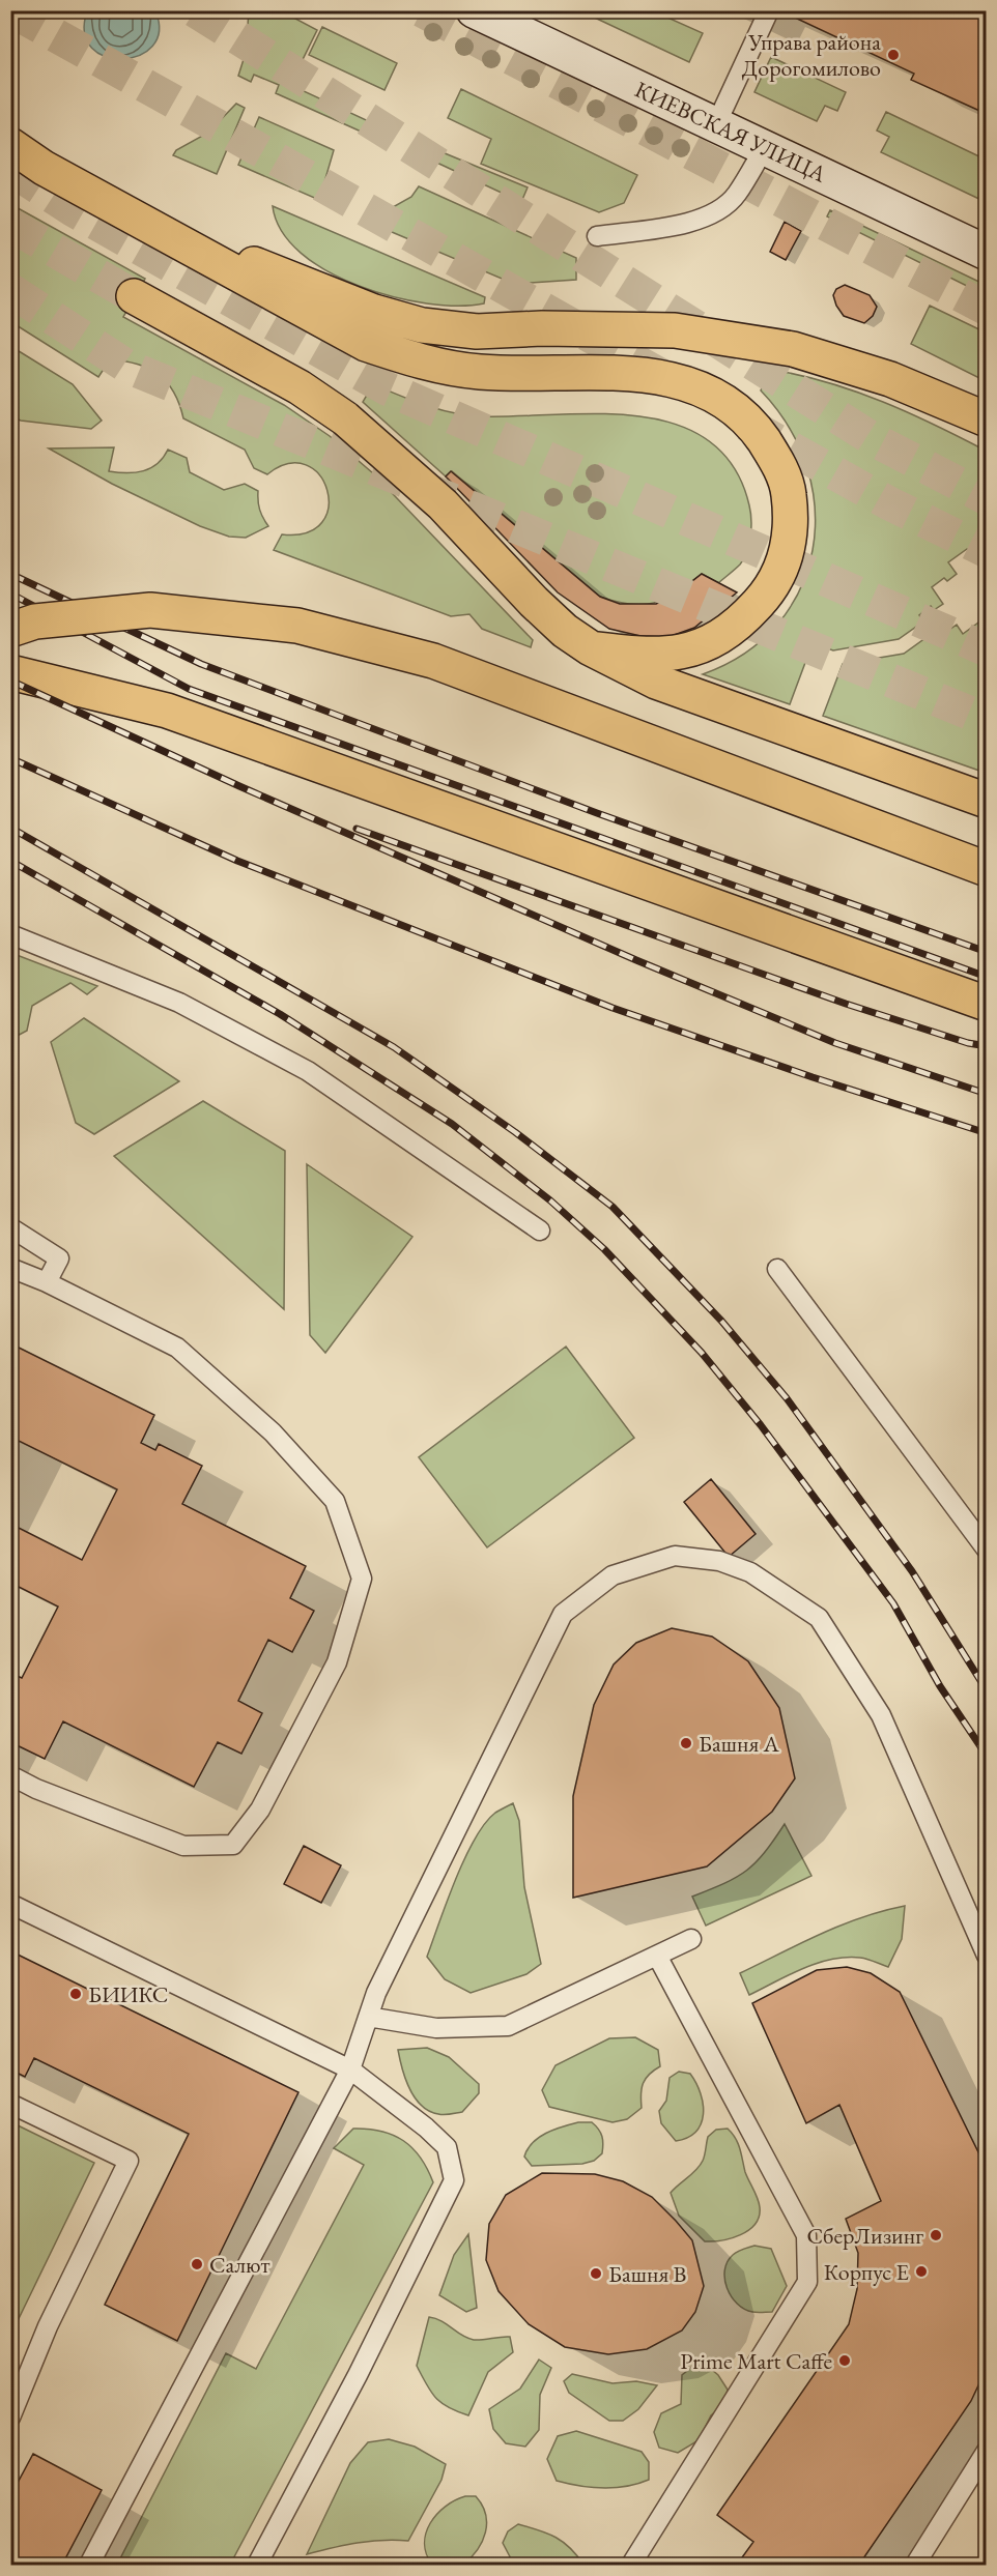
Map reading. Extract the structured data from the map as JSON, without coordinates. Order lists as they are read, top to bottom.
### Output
{
  "streets": {
    "street": ["КИЕВСКАЯ УЛИЦА"]
  },
  "places": [
    "Управа района Дорогомилово",
    "Башня А",
    "БИИКС",
    "СберЛизинг",
    "Салют",
    "Корпус E",
    "Башня B",
    "Prime Mart Caffe"
  ]
}
